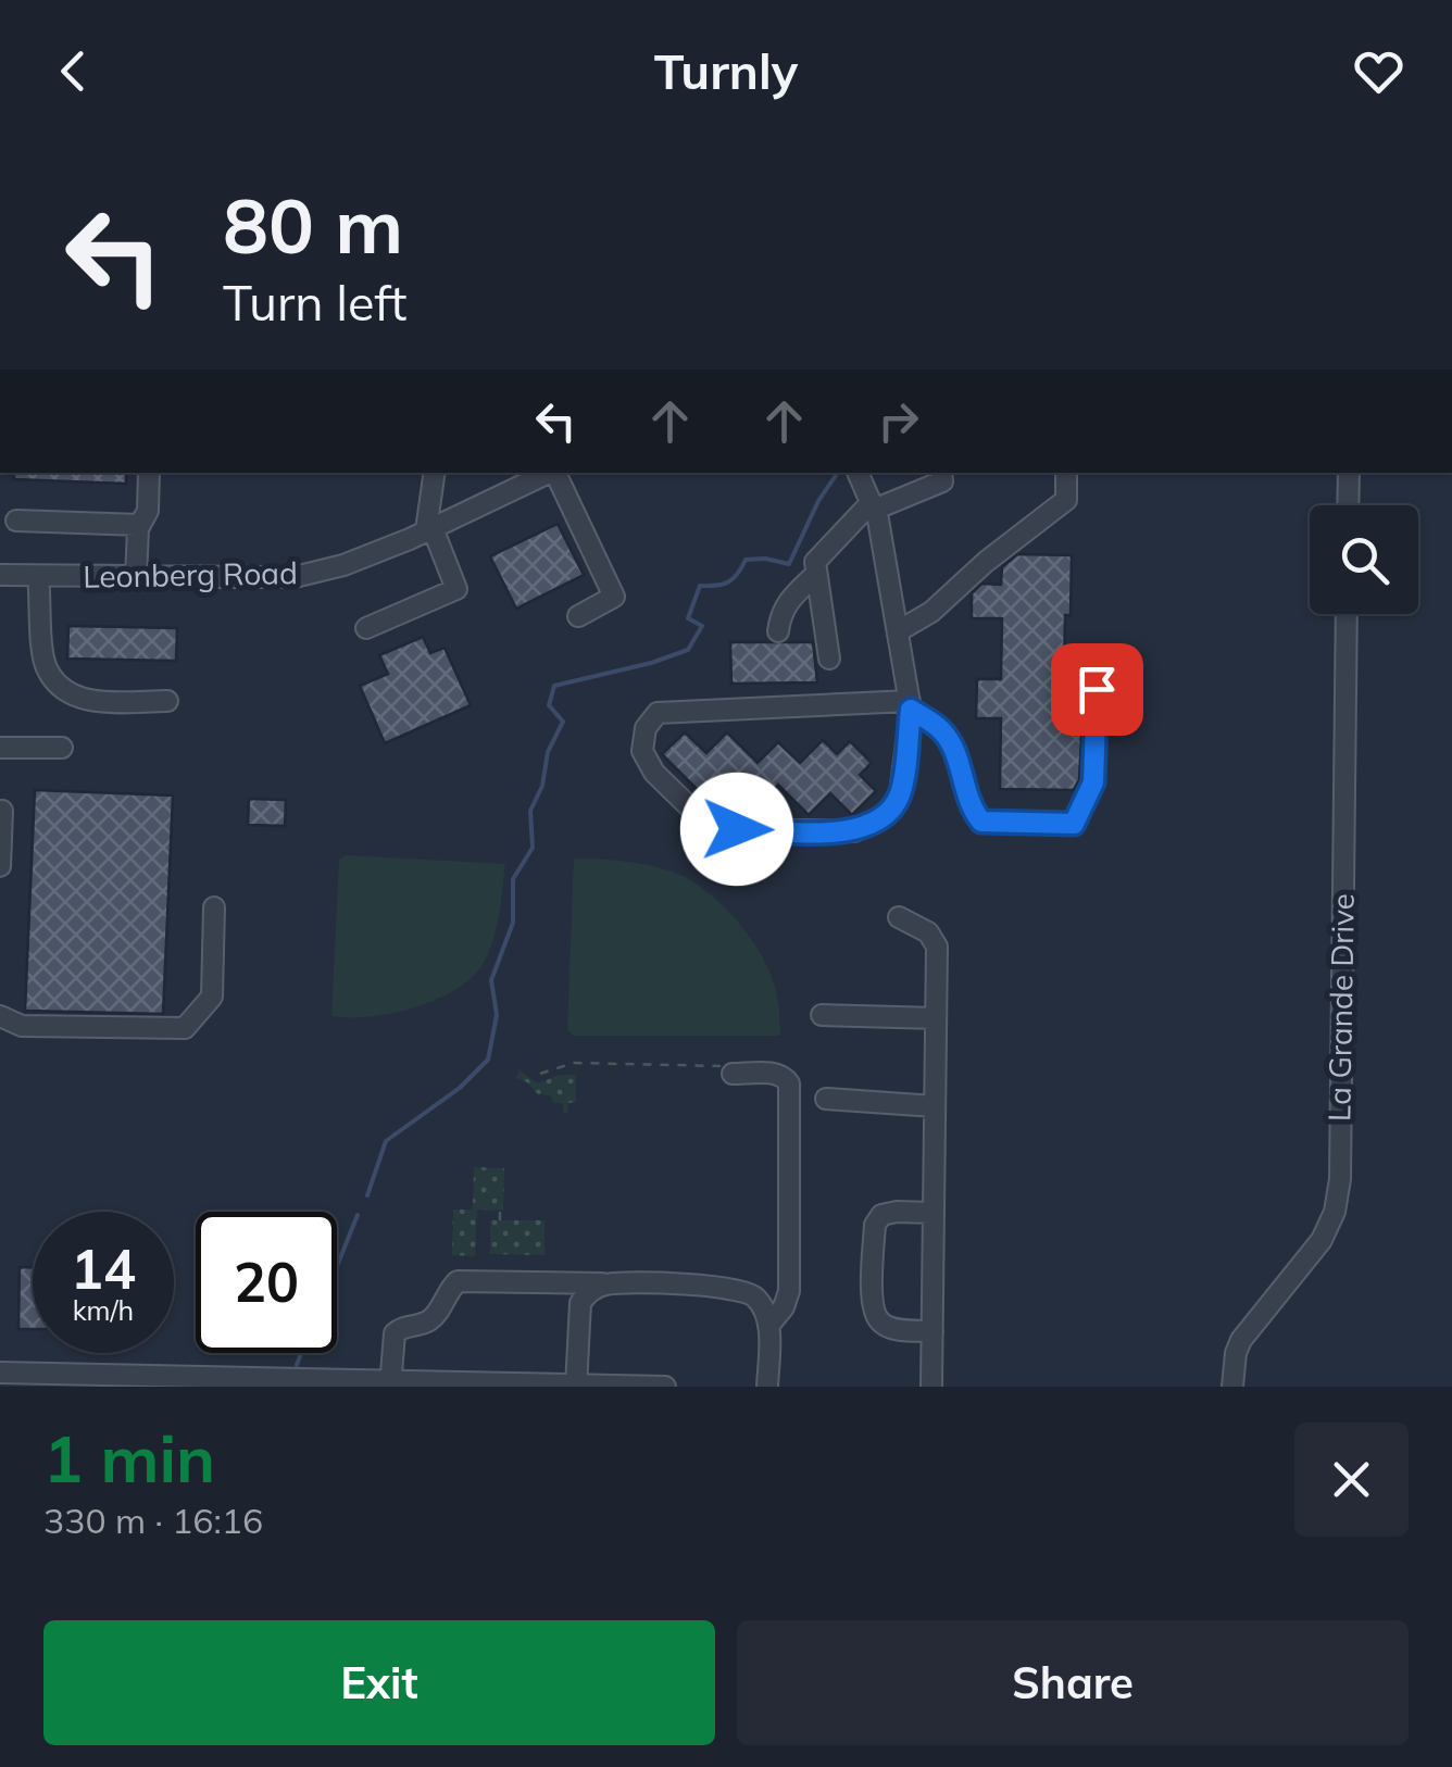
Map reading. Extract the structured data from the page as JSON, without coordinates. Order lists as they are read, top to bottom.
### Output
{
  "streets": {
    "street": ["Leonberg Road", "La Grande Drive"]
  },
  "page": {
    "header": "Turnly",
    "turn": ["80 m", "Turn left"],
    "speed": "14 km/h",
    "limit": "20",
    "heading": ["1 min", "330 m · 16:16"],
    "buttons": ["Exit", "Share"]
  }
}
